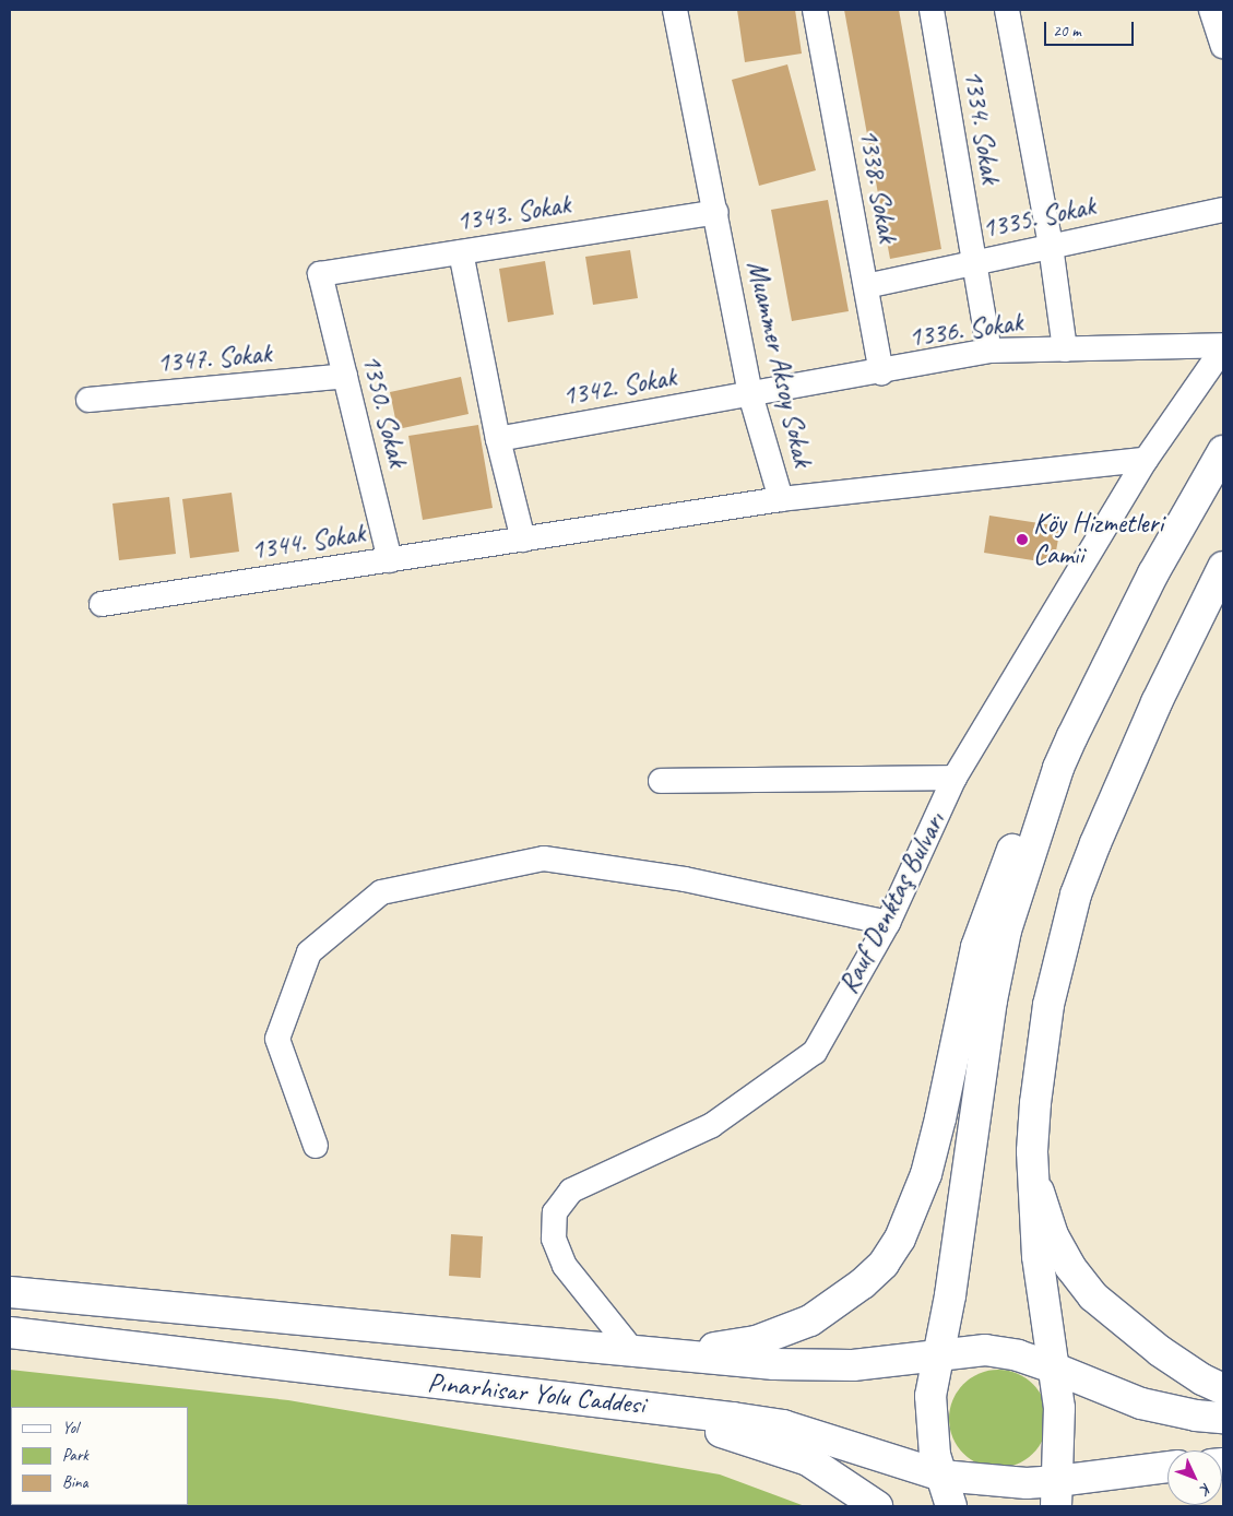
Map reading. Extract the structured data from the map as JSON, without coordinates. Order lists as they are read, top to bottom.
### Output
{
  "streets": {
    "main road": ["Pınarhisar Yolu Caddesi"],
    "street": [
      "1334. Sokak",
      "1338. Sokak",
      "1343. Sokak",
      "1335. Sokak",
      "1336. Sokak",
      "1347. Sokak",
      "Muammer Aksoy Sokak",
      "1342. Sokak",
      "1350. Sokak",
      "1344. Sokak",
      "Rauf Denktaş Bulvarı"
    ]
  },
  "crossings": [
    ["1334. Sokak", "1335. Sokak"],
    ["1334. Sokak", "1336. Sokak"],
    ["1338. Sokak", "1335. Sokak"],
    ["1338. Sokak", "1336. Sokak"],
    ["1343. Sokak", "Muammer Aksoy Sokak"],
    ["1343. Sokak", "1350. Sokak"],
    ["1336. Sokak", "Muammer Aksoy Sokak"],
    ["1336. Sokak", "1342. Sokak"],
    ["1336. Sokak", "Rauf Denktaş Bulvarı"],
    ["1347. Sokak", "1350. Sokak"],
    ["Muammer Aksoy Sokak", "1342. Sokak"],
    ["Muammer Aksoy Sokak", "1344. Sokak"],
    ["Muammer Aksoy Sokak", "Rauf Denktaş Bulvarı"],
    ["1350. Sokak", "1344. Sokak"],
    ["Rauf Denktaş Bulvarı", "Pınarhisar Yolu Caddesi"]
  ],
  "places": ["Köy Hizmetleri Camii"],
  "legend": ["Yol", "Park", "Bina"],
  "scale_bar": "20 m",
  "north": "bottom right"
}
